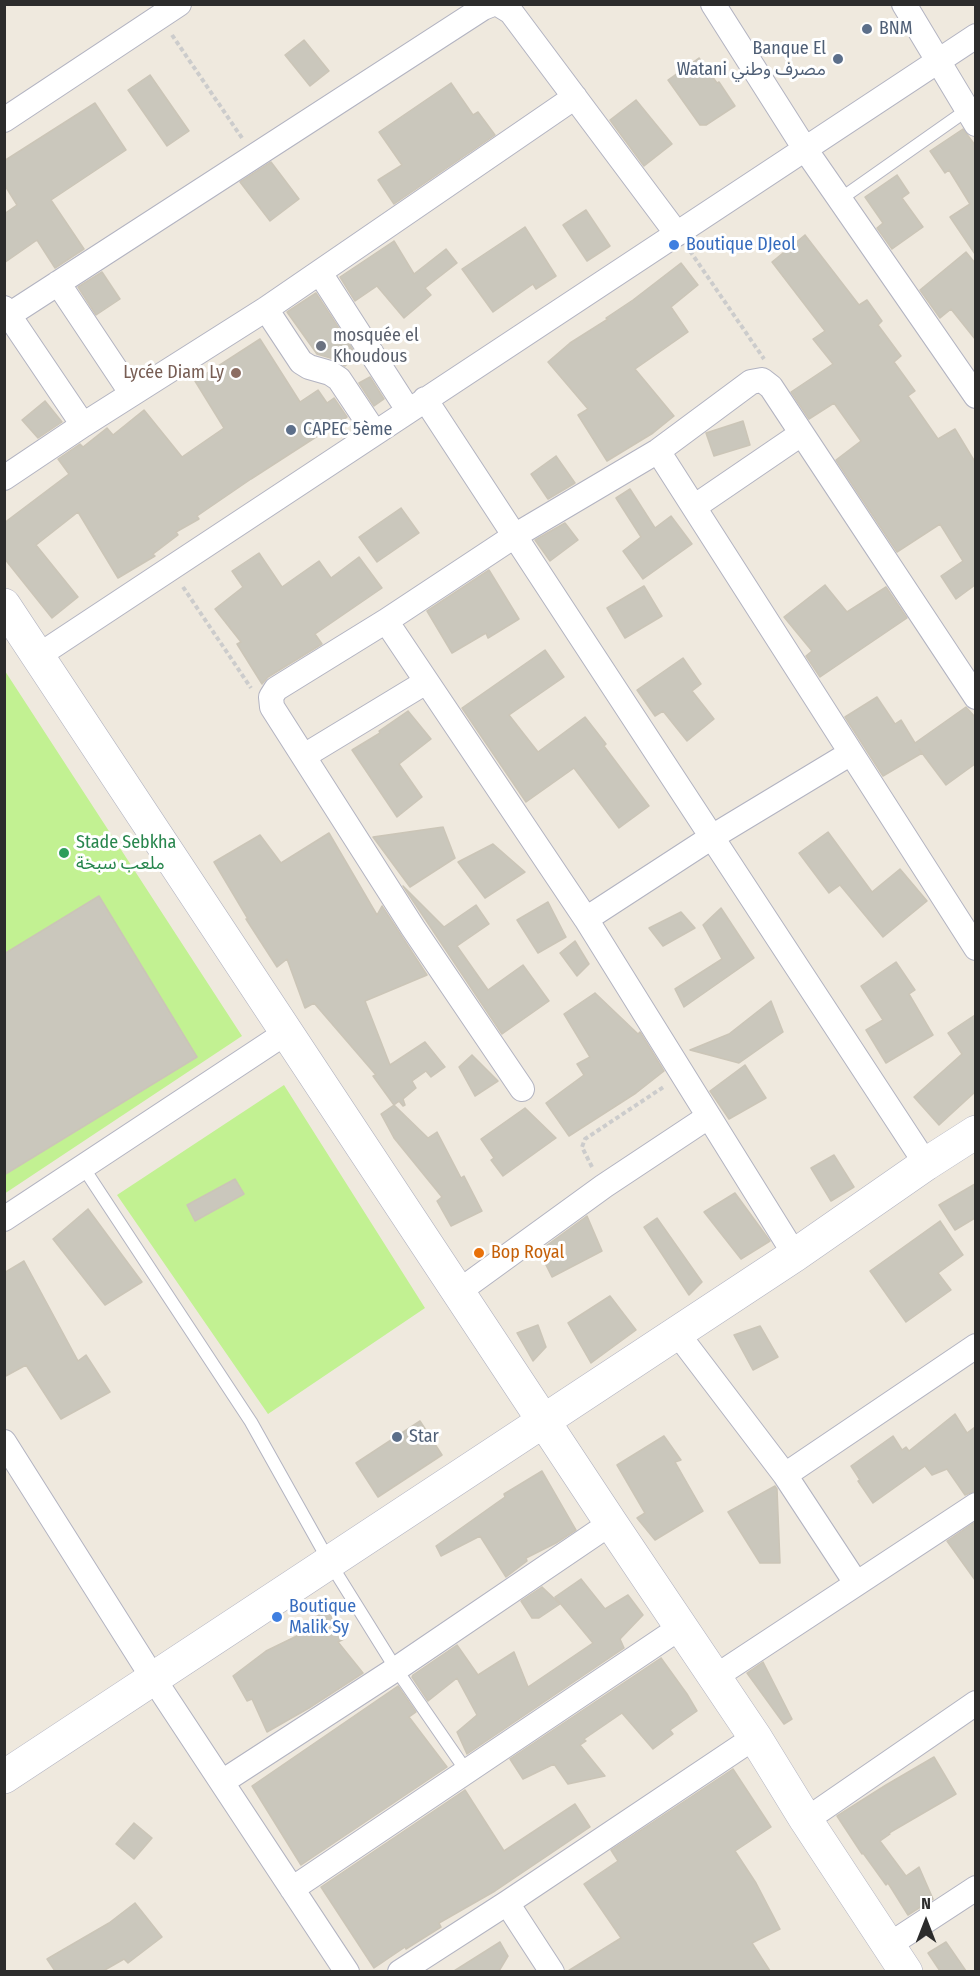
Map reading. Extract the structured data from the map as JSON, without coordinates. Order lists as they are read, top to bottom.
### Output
{
  "places": [
    "BNM",
    "Banque El Watani مصرف وطني",
    "Boutique DJeol",
    "mosquée el Khoudous",
    "Lycée Diam Ly",
    "CAPEC 5ème",
    "Stade Sebkha ملعب سبخة",
    "Bop Royal",
    "Star",
    "Boutique Malik Sy"
  ],
  "north": "top"
}
